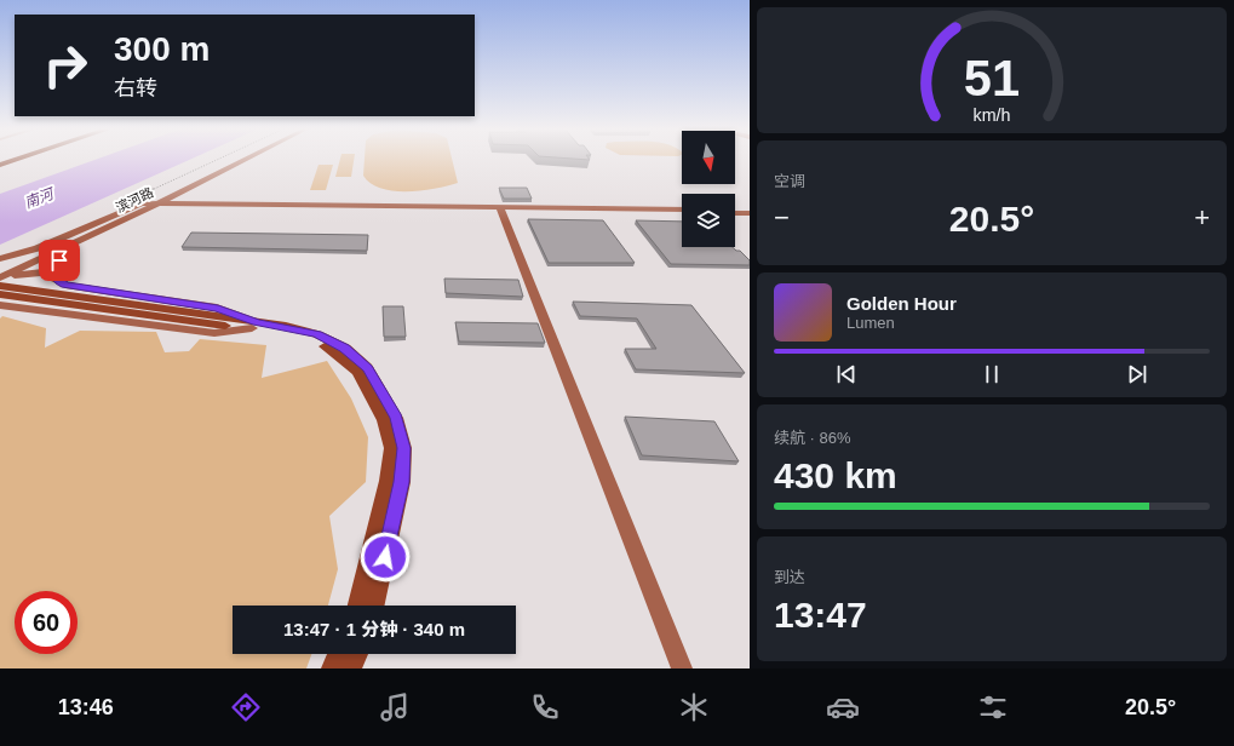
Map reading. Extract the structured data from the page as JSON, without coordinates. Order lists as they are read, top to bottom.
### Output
{
  "streets": {
    "street": ["滨河路"]
  },
  "water": ["南河"],
  "north": "bottom",
  "page": {
    "turn": ["300 m", "右转"],
    "tile": [
      "空调",
      ["续航 · 86%", "430 km"],
      ["到达", "13:47"]
    ],
    "heat": ["−", "20.5°", "+"],
    "song": ["Golden Hour", "Lumen"],
    "limit": "60",
    "trip": "13:47 · 1 分钟 · 340 m",
    "tabs": ["13:46", "20.5°"],
    "gauge": ["51", "km/h"]
  }
}
